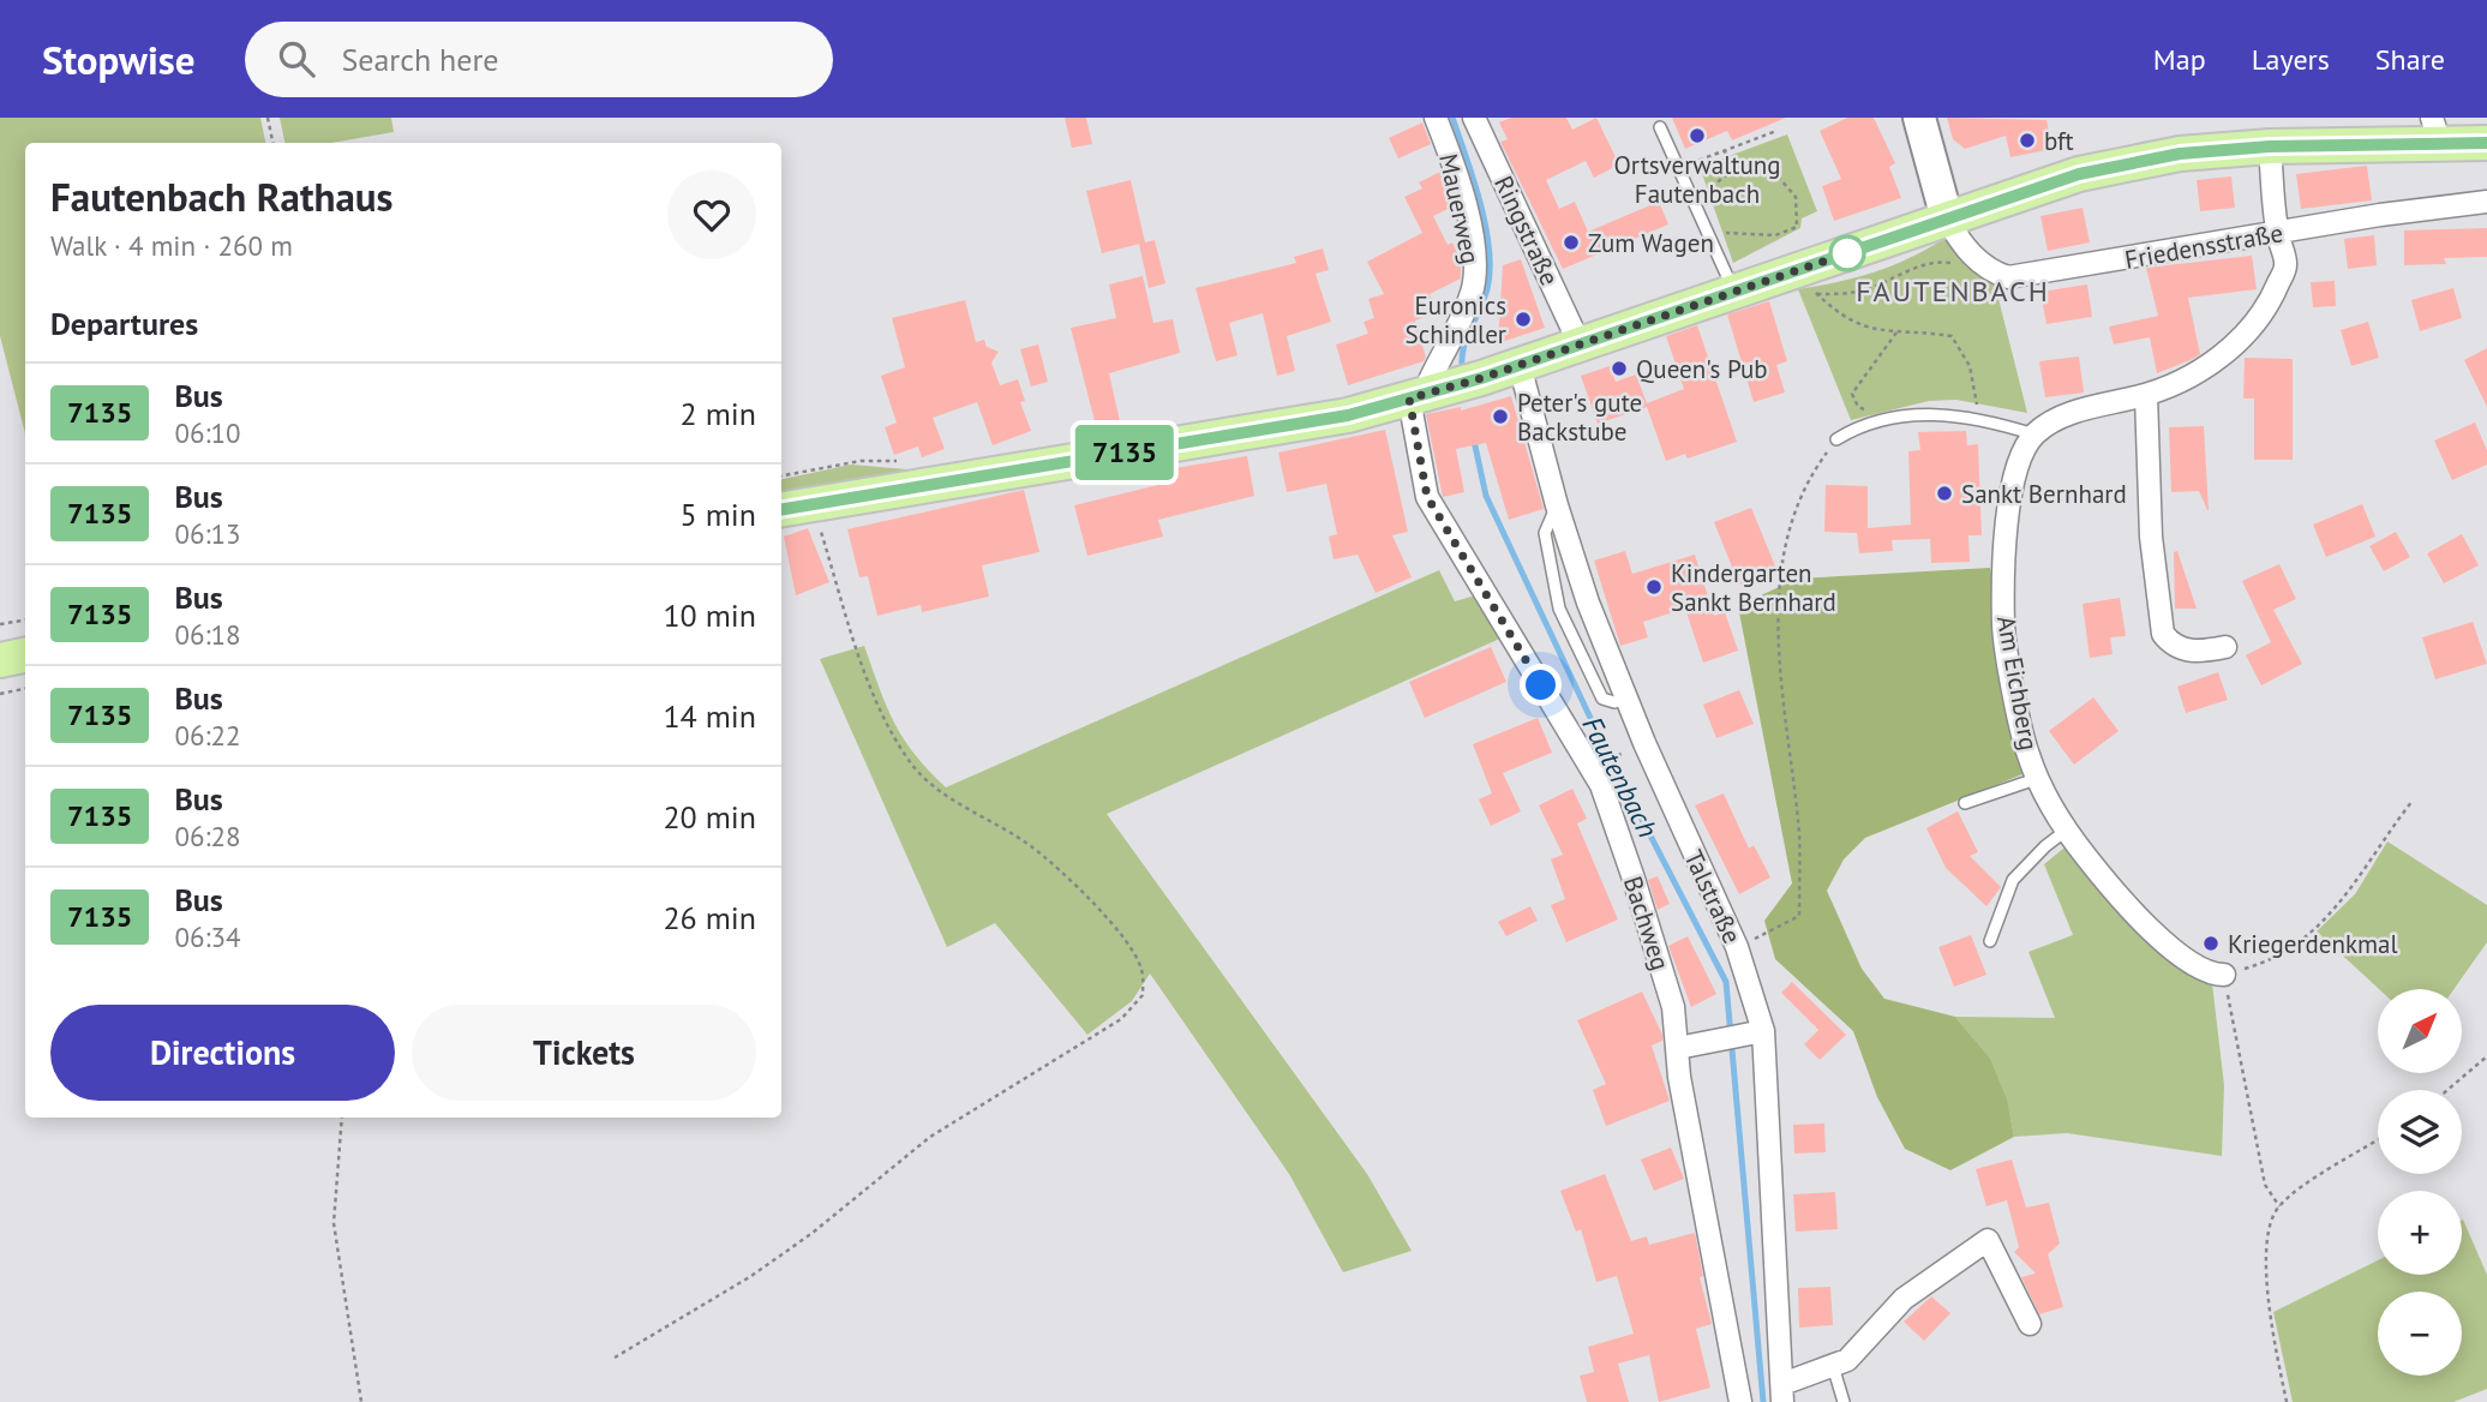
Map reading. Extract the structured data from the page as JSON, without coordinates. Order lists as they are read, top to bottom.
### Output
{
  "streets": {
    "street": [
      "Mauerweg",
      "Ringstraße",
      "Friedensstraße",
      "Am Eichberg",
      "Talstraße",
      "Bachweg"
    ]
  },
  "crossings": [
    ["Mauerweg", "Bachweg"]
  ],
  "districts": ["FAUTENBACH"],
  "water": ["Fautenbach"],
  "places": [
    "Ortsverwaltung Fautenbach",
    "bft",
    "Zum Wagen",
    "Euronics Schindler",
    "Queen's Pub",
    "Peter's gute Backstube",
    "Sankt Bernhard",
    "Kindergarten Sankt Bernhard",
    "Kriegerdenkmal"
  ],
  "lines": ["bus line 7135"],
  "north": "top right",
  "page": {
    "header": "Stopwise",
    "search": "Search here",
    "nav": ["Map", "Layers", "Share"],
    "on_map": "7135",
    "heading": [
      ["Fautenbach Rathaus", "Walk · 4 min · 260 m"],
      "Departures"
    ],
    "list": [
      {
        "mark": "7135",
        "name": "Bus",
        "note": "06:10",
        "value": "2 min"
      },
      {
        "mark": "7135",
        "name": "Bus",
        "note": "06:13",
        "value": "5 min"
      },
      {
        "mark": "7135",
        "name": "Bus",
        "note": "06:18",
        "value": "10 min"
      },
      {
        "mark": "7135",
        "name": "Bus",
        "note": "06:22",
        "value": "14 min"
      },
      {
        "mark": "7135",
        "name": "Bus",
        "note": "06:28",
        "value": "20 min"
      },
      {
        "mark": "7135",
        "name": "Bus",
        "note": "06:34",
        "value": "26 min"
      }
    ],
    "buttons": ["Directions", "Tickets"],
    "map_buttons": ["+", "−"]
  }
}
